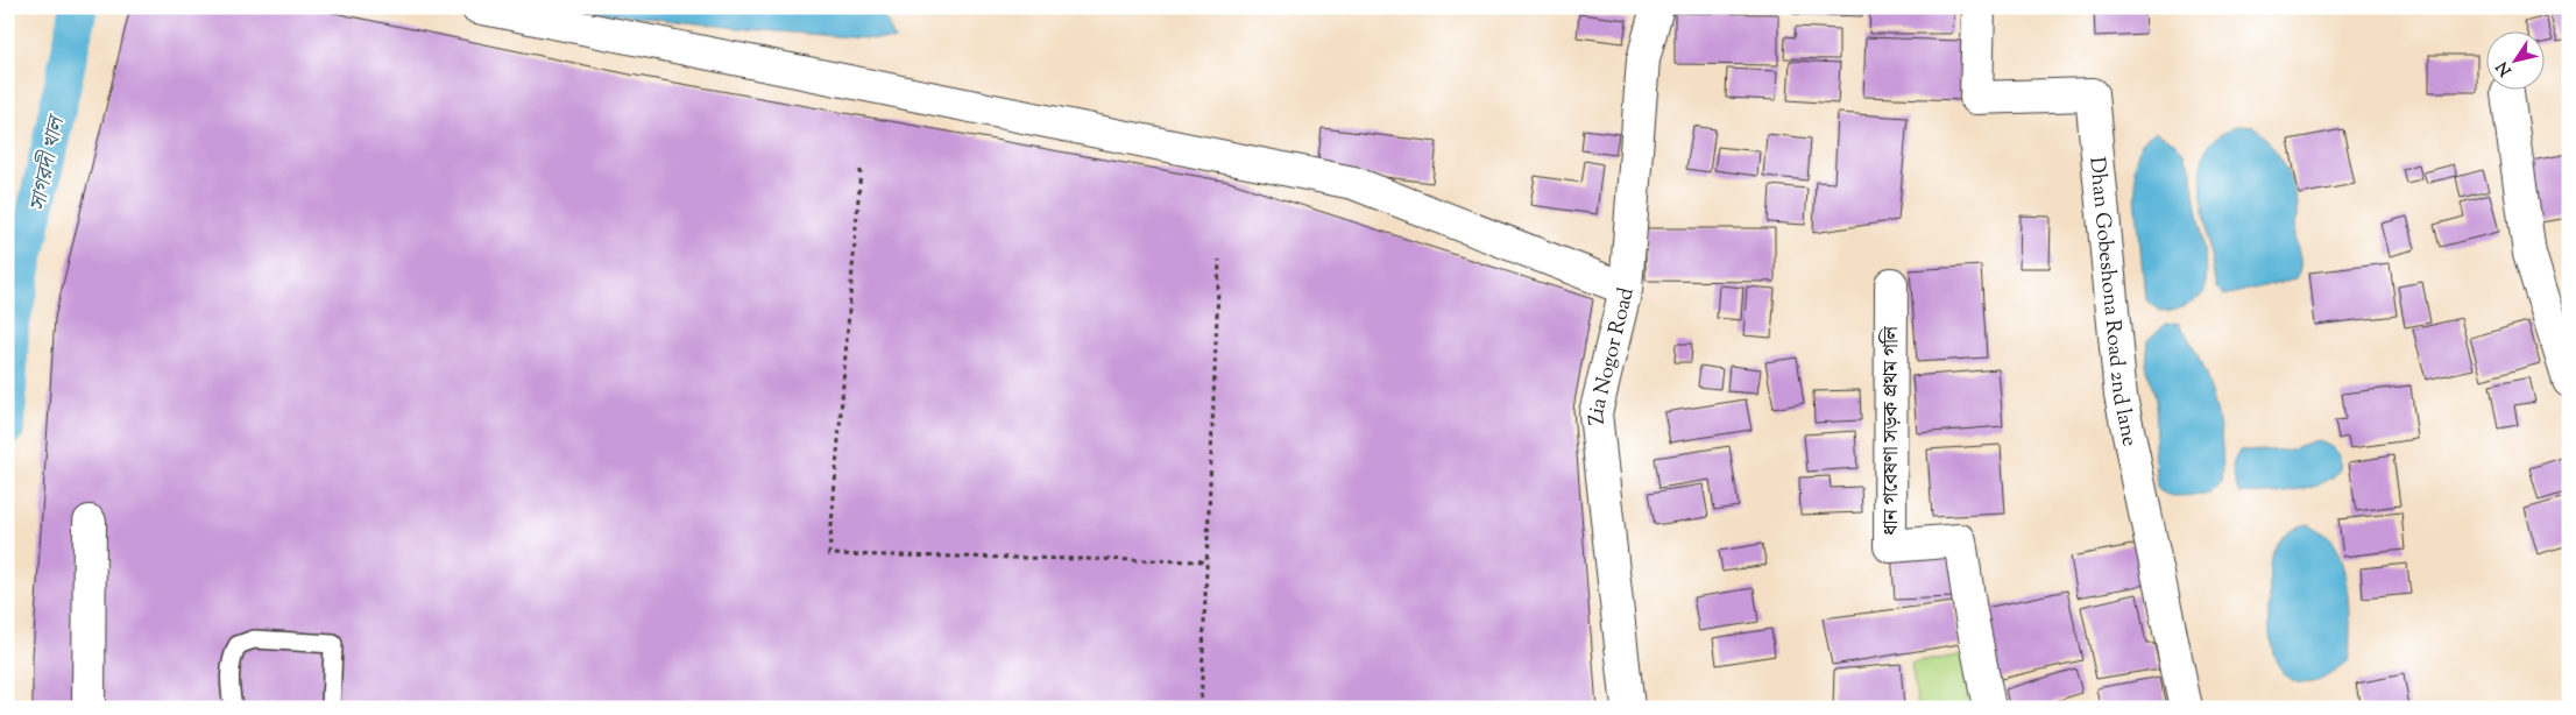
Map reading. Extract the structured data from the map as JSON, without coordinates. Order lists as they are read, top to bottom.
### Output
{
  "streets": {
    "street": ["Dhan Gobeshona Road 2nd lane", "Zia Nogor Road", "ধান গবেষণা সড়ক প্রথম গলি"]
  },
  "water": ["সাগরদী খাল"],
  "north": "bottom left"
}
